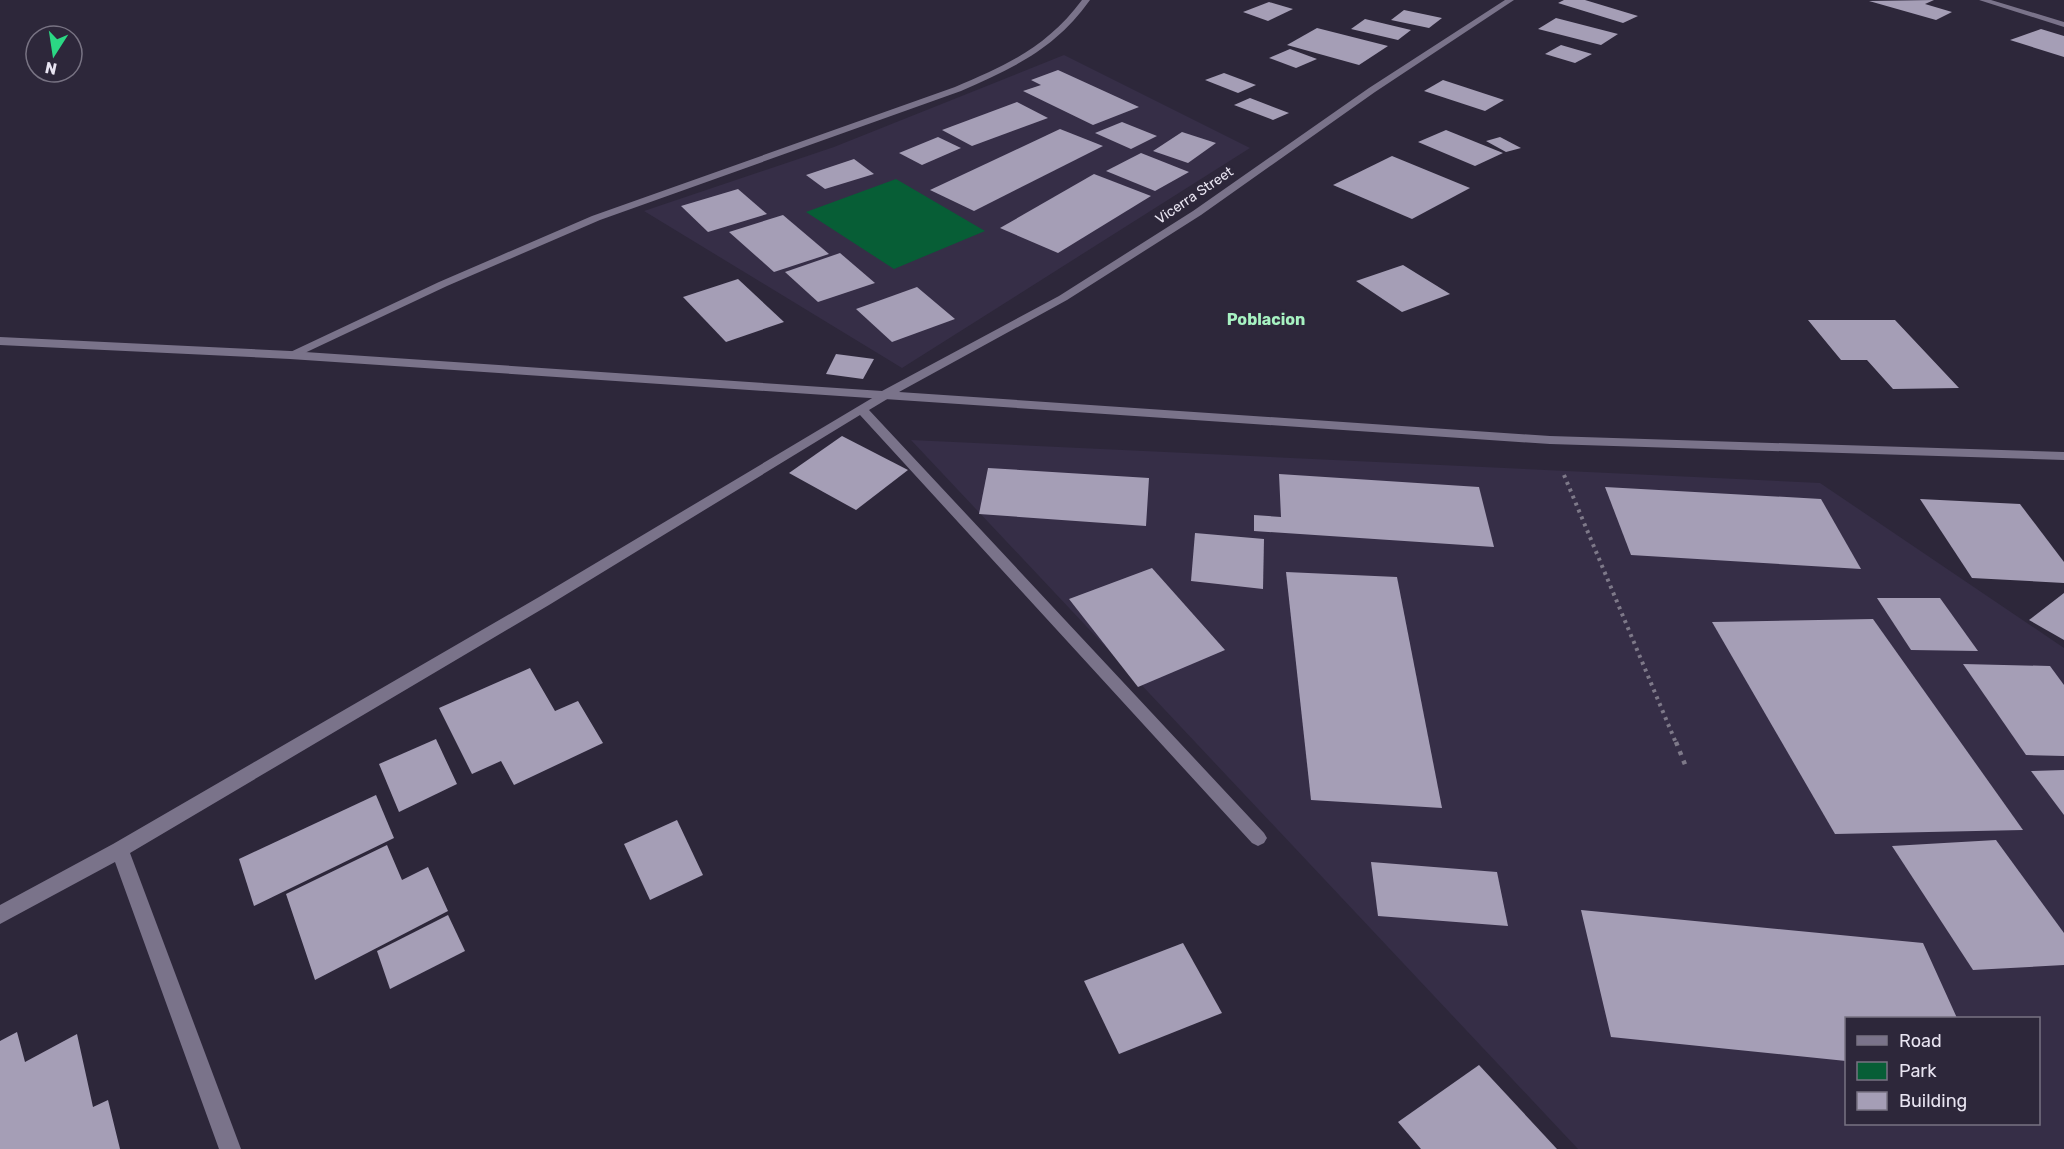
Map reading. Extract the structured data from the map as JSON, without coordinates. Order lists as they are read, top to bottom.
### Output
{
  "streets": {
    "street": ["Vicerra Street"]
  },
  "districts": ["Poblacion"],
  "legend": ["Road", "Park", "Building"],
  "north": "bottom"
}
